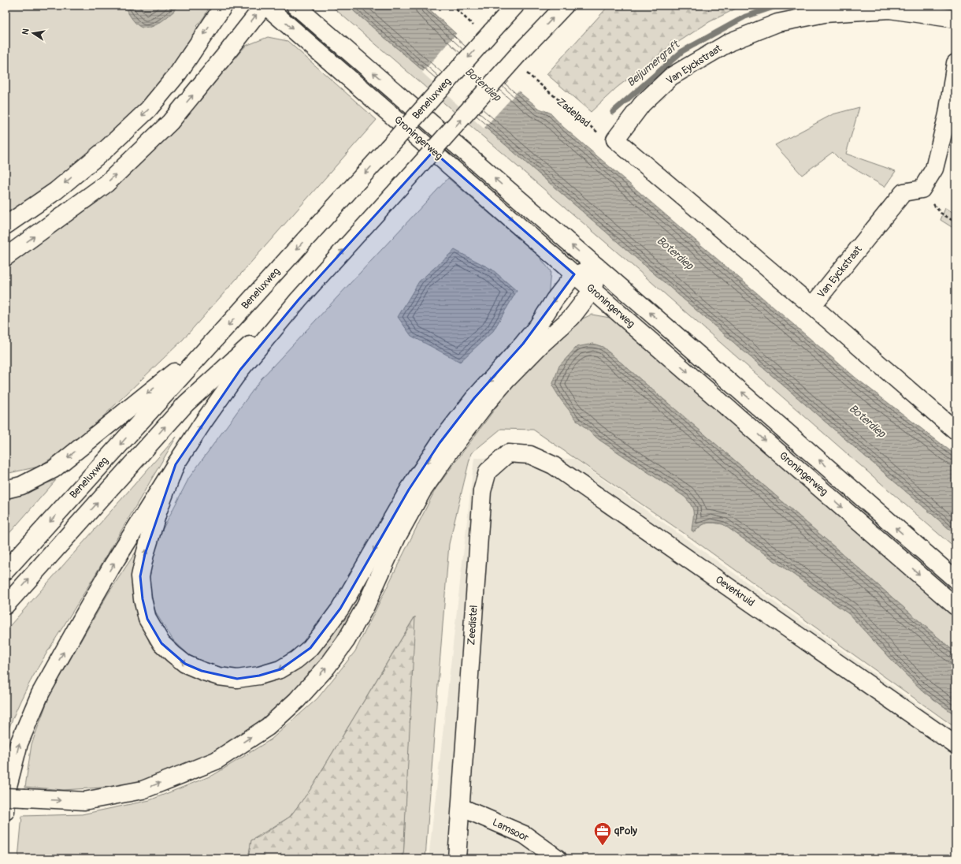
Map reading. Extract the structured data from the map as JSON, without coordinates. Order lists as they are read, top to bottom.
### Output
{
  "streets": {
    "main road": [
      "Van Eyckstraat",
      "Beneluxweg",
      "Groningerweg",
      "Oeverkruid",
      "Zeedistel",
      "Lamsoor"
    ],
    "path": ["Zadelpad"]
  },
  "crossings": [
    ["Van Eyckstraat", "Zadelpad"],
    ["Oeverkruid", "Zeedistel"],
    ["Zeedistel", "Lamsoor"]
  ],
  "water": ["Beijumergraft", "Boterdiep"],
  "places": {
    "office": ["qPoly"]
  },
  "north": "left"
}
